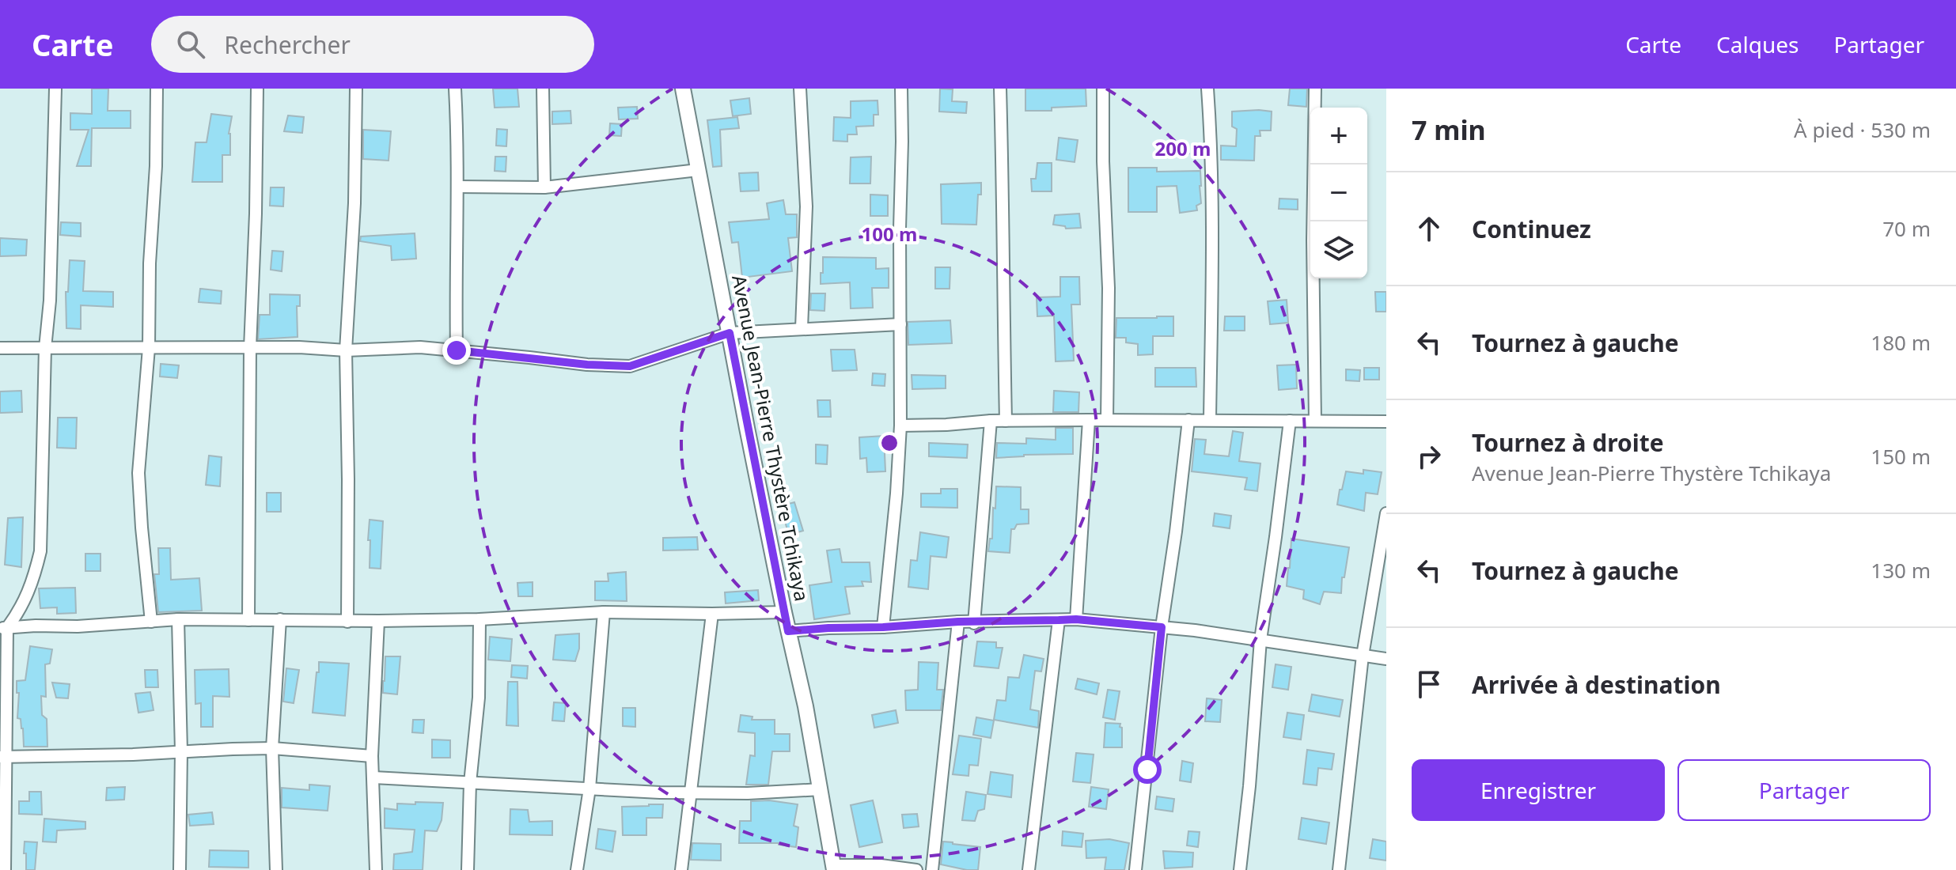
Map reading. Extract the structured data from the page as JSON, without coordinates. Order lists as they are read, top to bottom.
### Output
{
  "streets": {
    "street": ["Avenue Jean-Pierre Thystère Tchikaya"]
  },
  "page": {
    "header": "Carte",
    "search": "Rechercher",
    "nav": ["Carte", "Calques", "Partager"],
    "heading": ["7 min", "À pied · 530 m"],
    "map_buttons": ["+", "−"],
    "list": [
      ["Continuez", "70 m"],
      ["Tournez à gauche", "180 m"],
      ["Tournez à droite", "Avenue Jean-Pierre Thystère Tchikaya", "150 m"],
      ["Tournez à gauche", "130 m"],
      "Arrivée à destination"
    ],
    "buttons": ["Enregistrer", "Partager"]
  },
  "rings": ["200 m", "100 m"]
}
